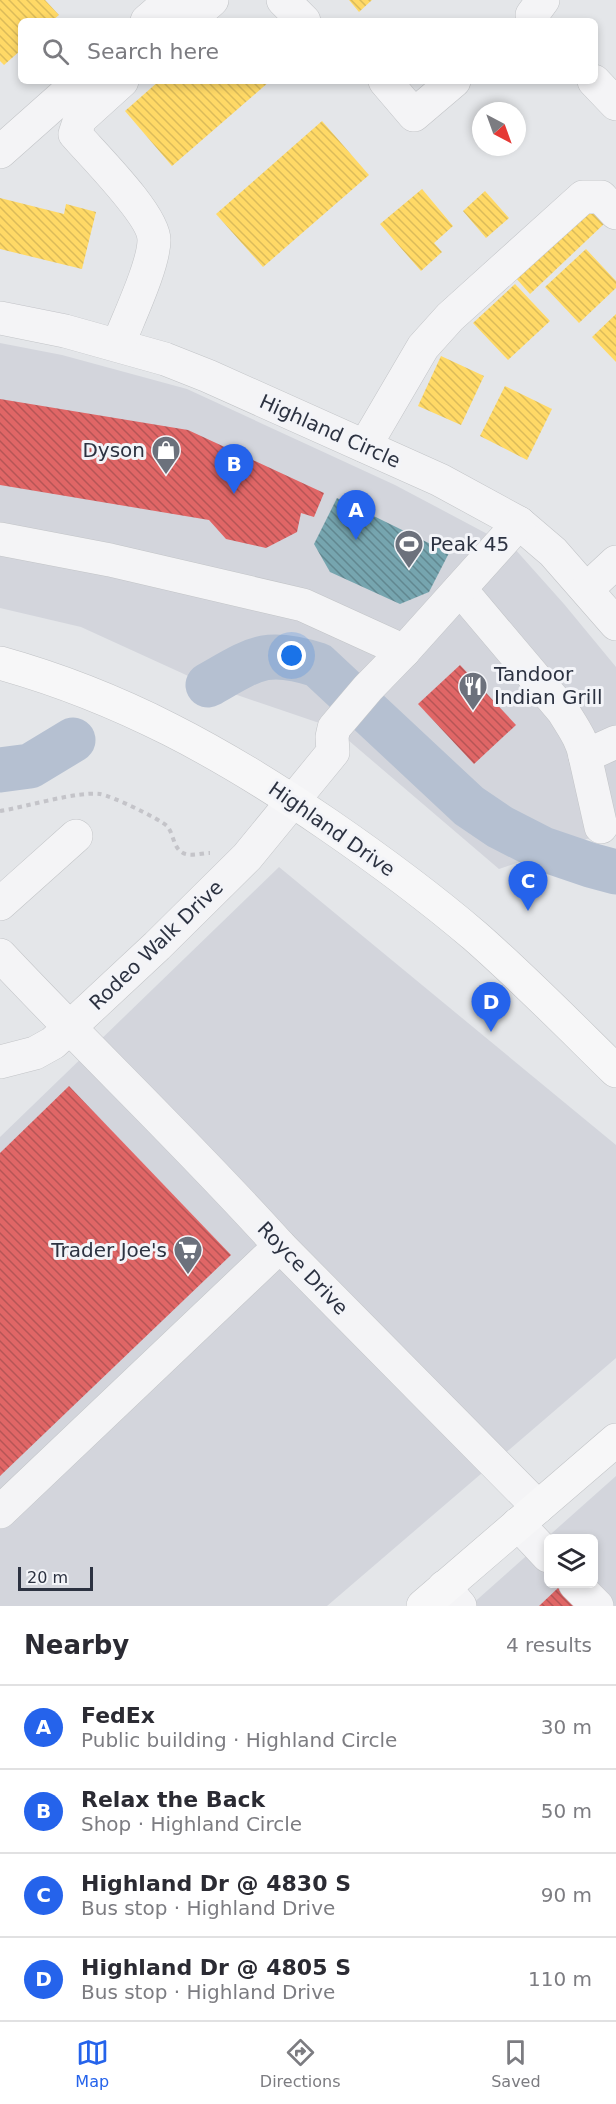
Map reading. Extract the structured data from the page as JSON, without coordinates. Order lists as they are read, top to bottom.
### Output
{
  "streets": {
    "main road": ["Highland Drive"],
    "street": ["Highland Circle", "Rodeo Walk Drive", "Royce Drive"]
  },
  "crossings": [
    ["Highland Drive", "Rodeo Walk Drive"],
    ["Rodeo Walk Drive", "Royce Drive"]
  ],
  "places": {
    "shop": ["Dyson"],
    "sports": ["Peak 45"],
    "restaurant": ["Tandoor Indian Grill"],
    "supermarket": ["Trader Joe's"]
  },
  "scale_bar": "20 m",
  "north": "bottom right",
  "page": {
    "search": "Search here",
    "pins": [
      "B",
      "A",
      "C",
      "D"
    ],
    "scale": "20 m",
    "heading": ["Nearby", "4 results"],
    "list": [
      {
        "mark": "A",
        "name": "FedEx",
        "note": "Public building · Highland Circle",
        "value": "30 m"
      },
      {
        "mark": "B",
        "name": "Relax the Back",
        "note": "Shop · Highland Circle",
        "value": "50 m"
      },
      {
        "mark": "C",
        "name": "Highland Dr @ 4830 S",
        "note": "Bus stop · Highland Drive",
        "value": "90 m"
      },
      {
        "mark": "D",
        "name": "Highland Dr @ 4805 S",
        "note": "Bus stop · Highland Drive",
        "value": "110 m"
      }
    ],
    "nav": ["Map", "Directions", "Saved"]
  }
}
